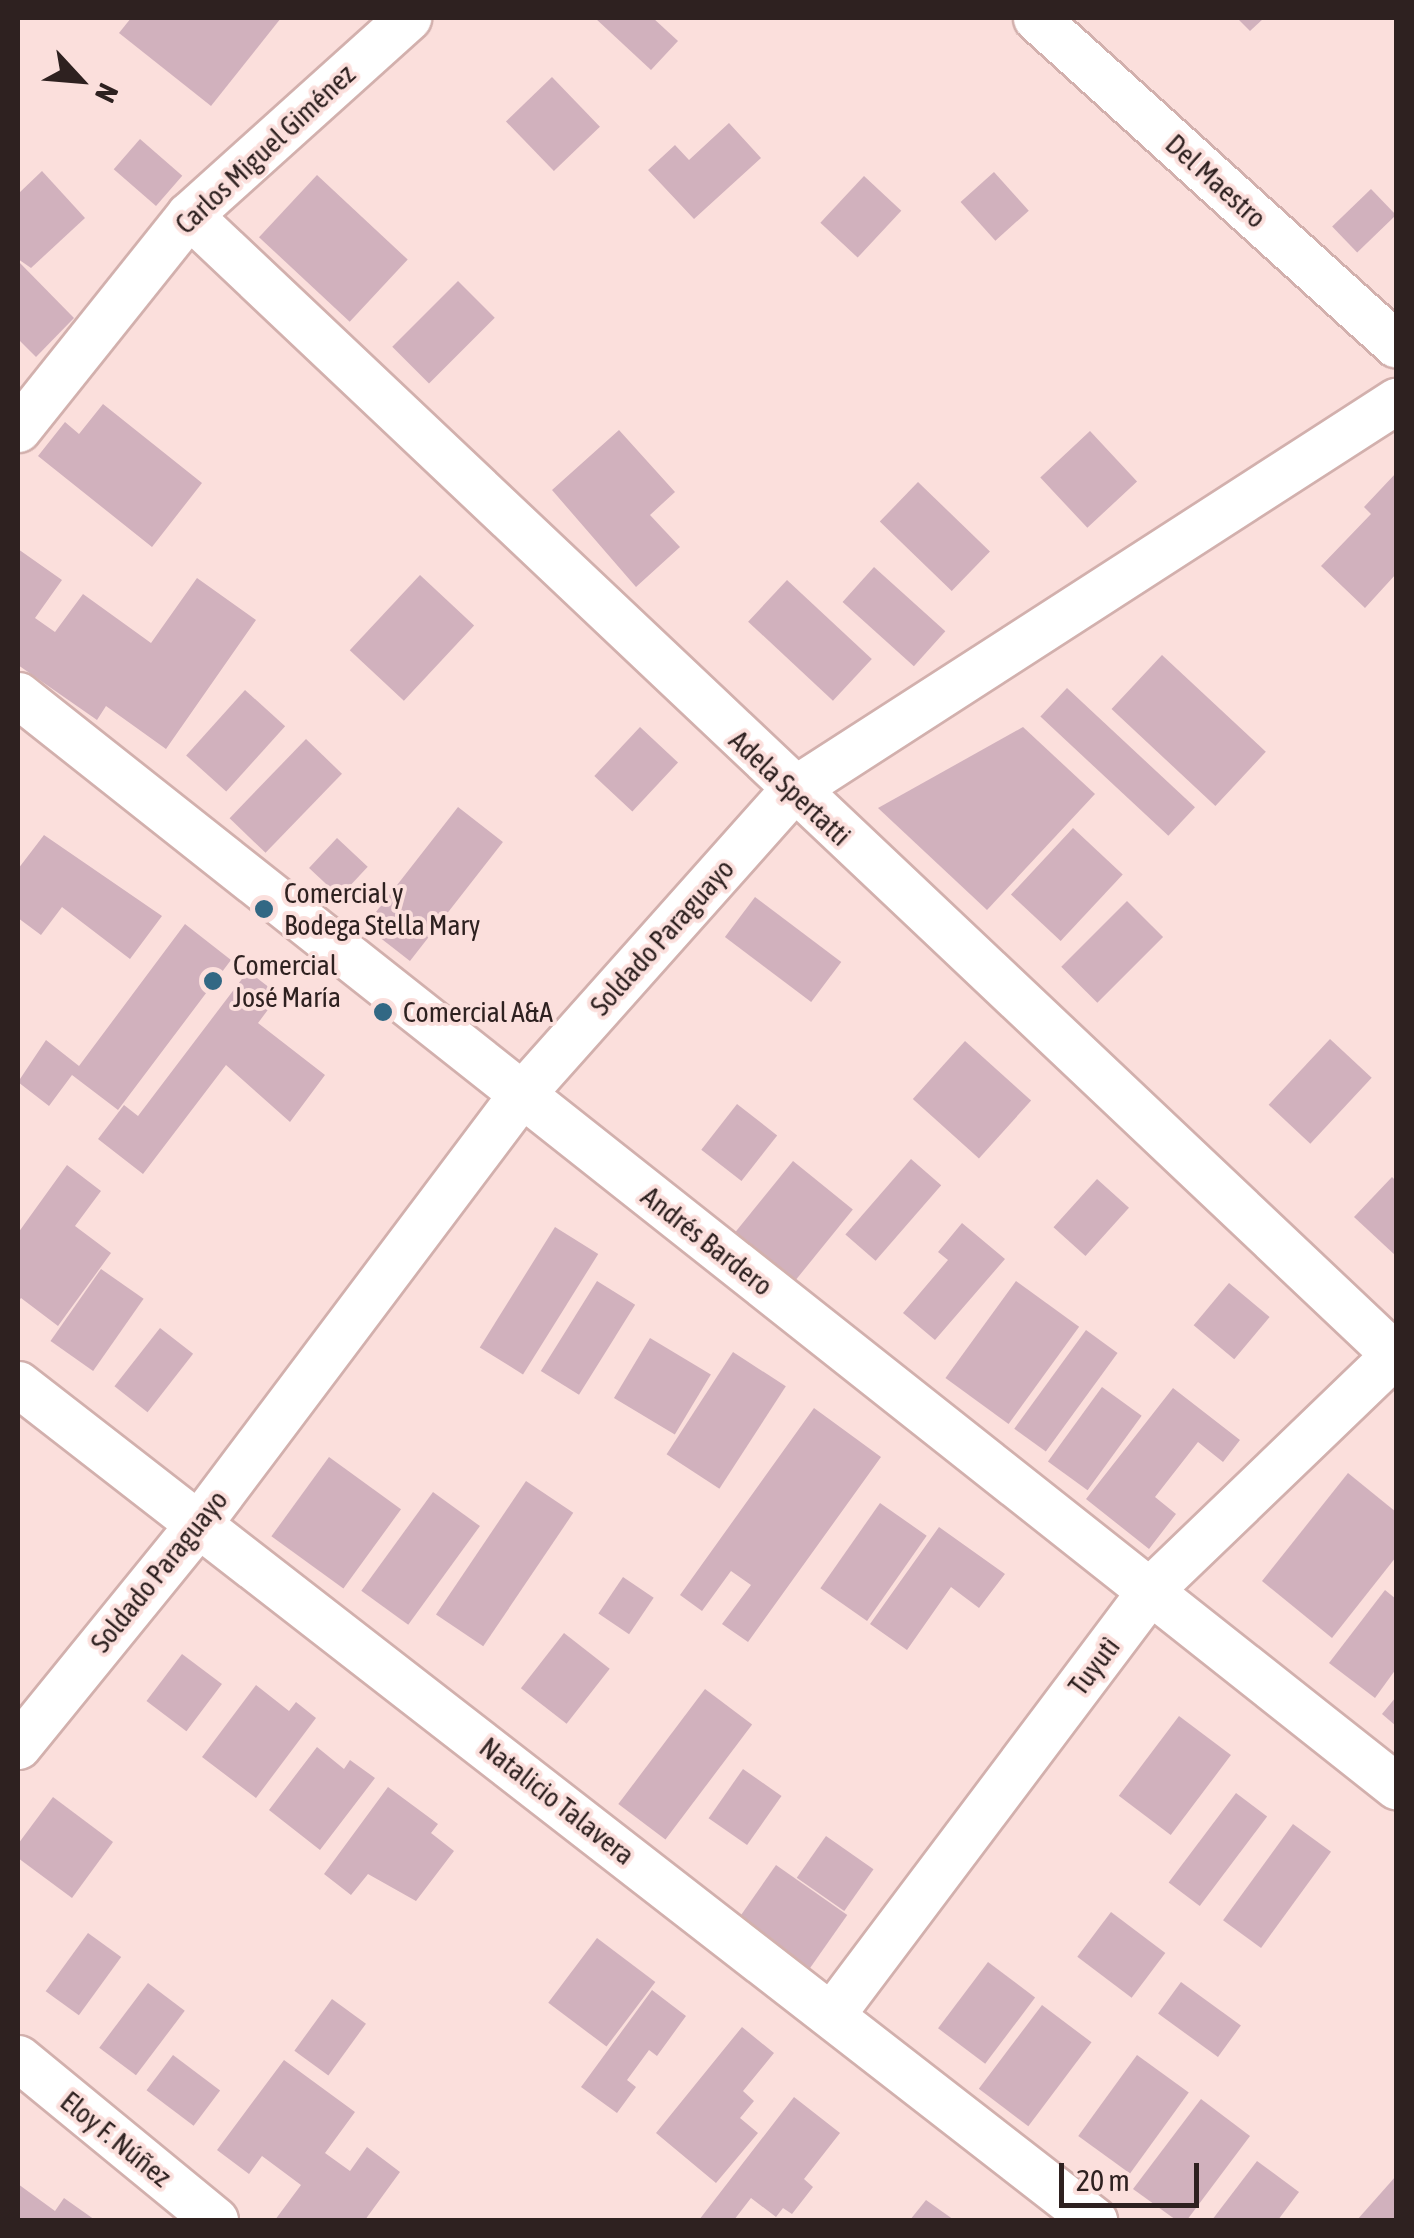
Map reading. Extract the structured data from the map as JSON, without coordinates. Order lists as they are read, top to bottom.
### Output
{
  "streets": {
    "street": [
      "Carlos Miguel Giménez",
      "Del Maestro",
      "Adela Spertatti",
      "Soldado Paraguayo",
      "Andrés Bardero",
      "Tuyutì",
      "Natalicio Talavera",
      "Eloy F. Núñez"
    ]
  },
  "crossings": [
    ["Carlos Miguel Giménez", "Adela Spertatti"],
    ["Adela Spertatti", "Soldado Paraguayo"],
    ["Adela Spertatti", "Tuyutì"],
    ["Soldado Paraguayo", "Andrés Bardero"],
    ["Soldado Paraguayo", "Natalicio Talavera"],
    ["Andrés Bardero", "Tuyutì"],
    ["Tuyutì", "Natalicio Talavera"]
  ],
  "places": ["Comercial y Bodega Stella Mary", "Comercial José María", "Comercial A&A"],
  "scale_bar": "20 m",
  "north": "bottom right"
}
